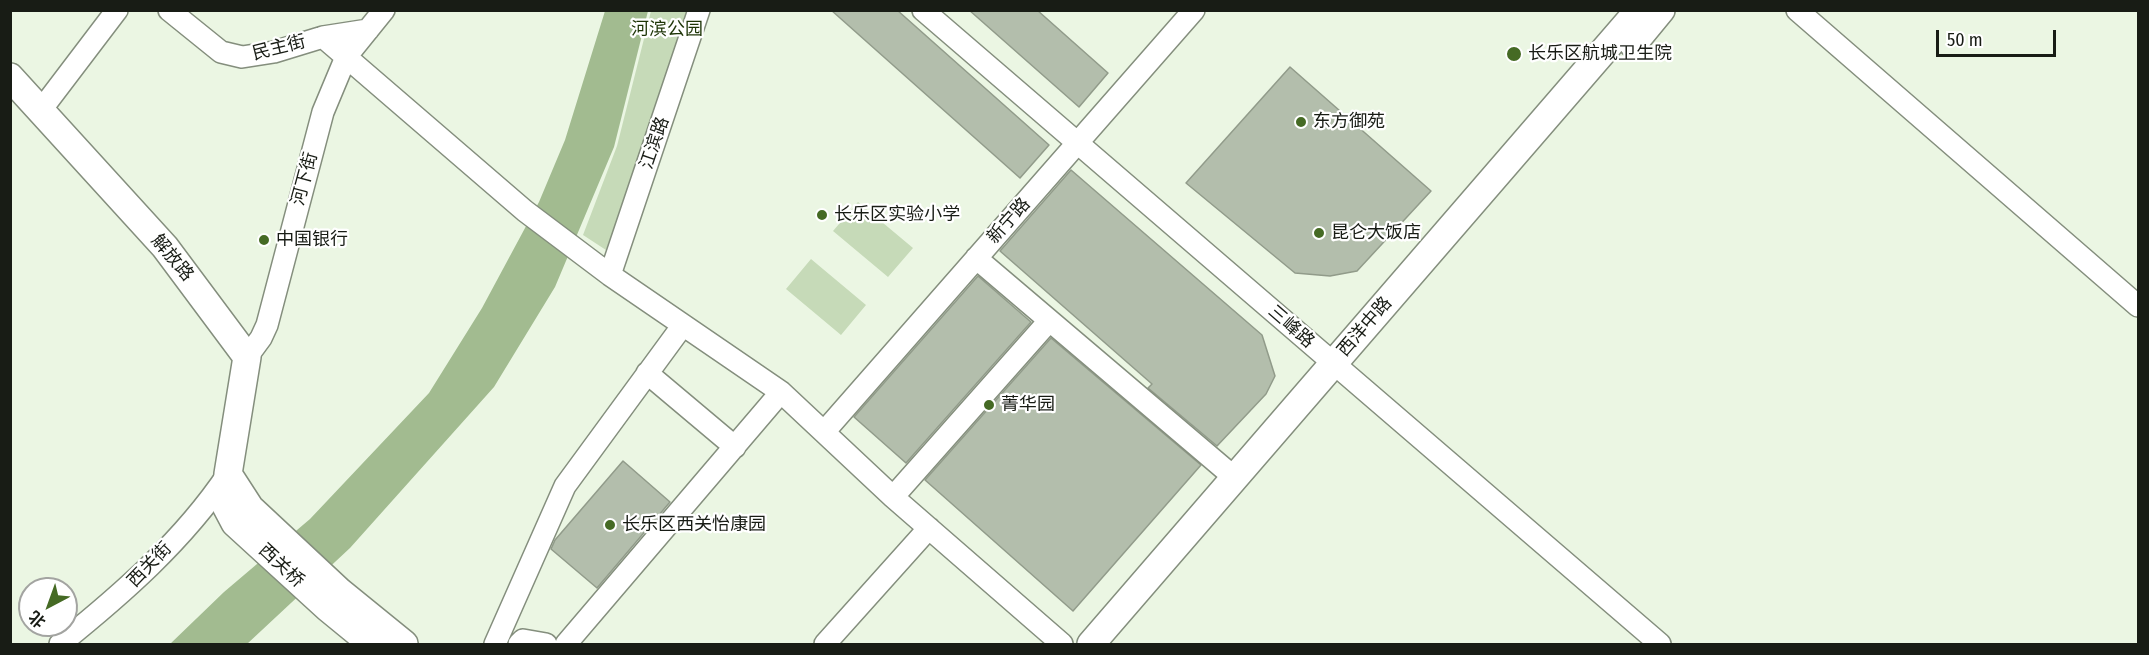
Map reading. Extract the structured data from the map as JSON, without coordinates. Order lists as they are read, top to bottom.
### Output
{
  "streets": {
    "main road": ["解放路", "西洋中路", "西关桥"],
    "street": [
      "民主街",
      "江滨路",
      "河下街",
      "新宁路",
      "三峰路",
      "西关街"
    ]
  },
  "crossings": [
    ["民主街", "河下街"],
    ["河下街", "解放路"],
    ["新宁路", "三峰路"],
    ["三峰路", "西洋中路"],
    ["西关街", "西关桥"]
  ],
  "parks": ["河滨公园"],
  "places": [
    "长乐区航城卫生院",
    "东方御苑",
    "长乐区实验小学",
    "昆仑大饭店",
    "中国银行",
    "菁华园",
    "长乐区西关怡康园"
  ],
  "scale_bar": "50 m",
  "north": "bottom left"
}
